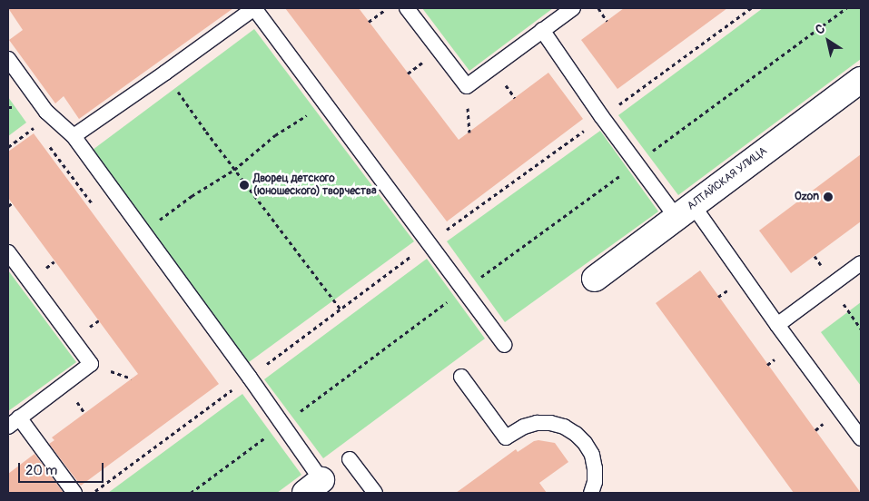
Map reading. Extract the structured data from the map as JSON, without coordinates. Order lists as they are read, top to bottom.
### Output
{
  "streets": {
    "street": ["АЛТАЙСКАЯ УЛИЦА"]
  },
  "places": ["Дворец детского (юношеского) творчества", "Ozon"],
  "scale_bar": "20 m",
  "north": "top left"
}
